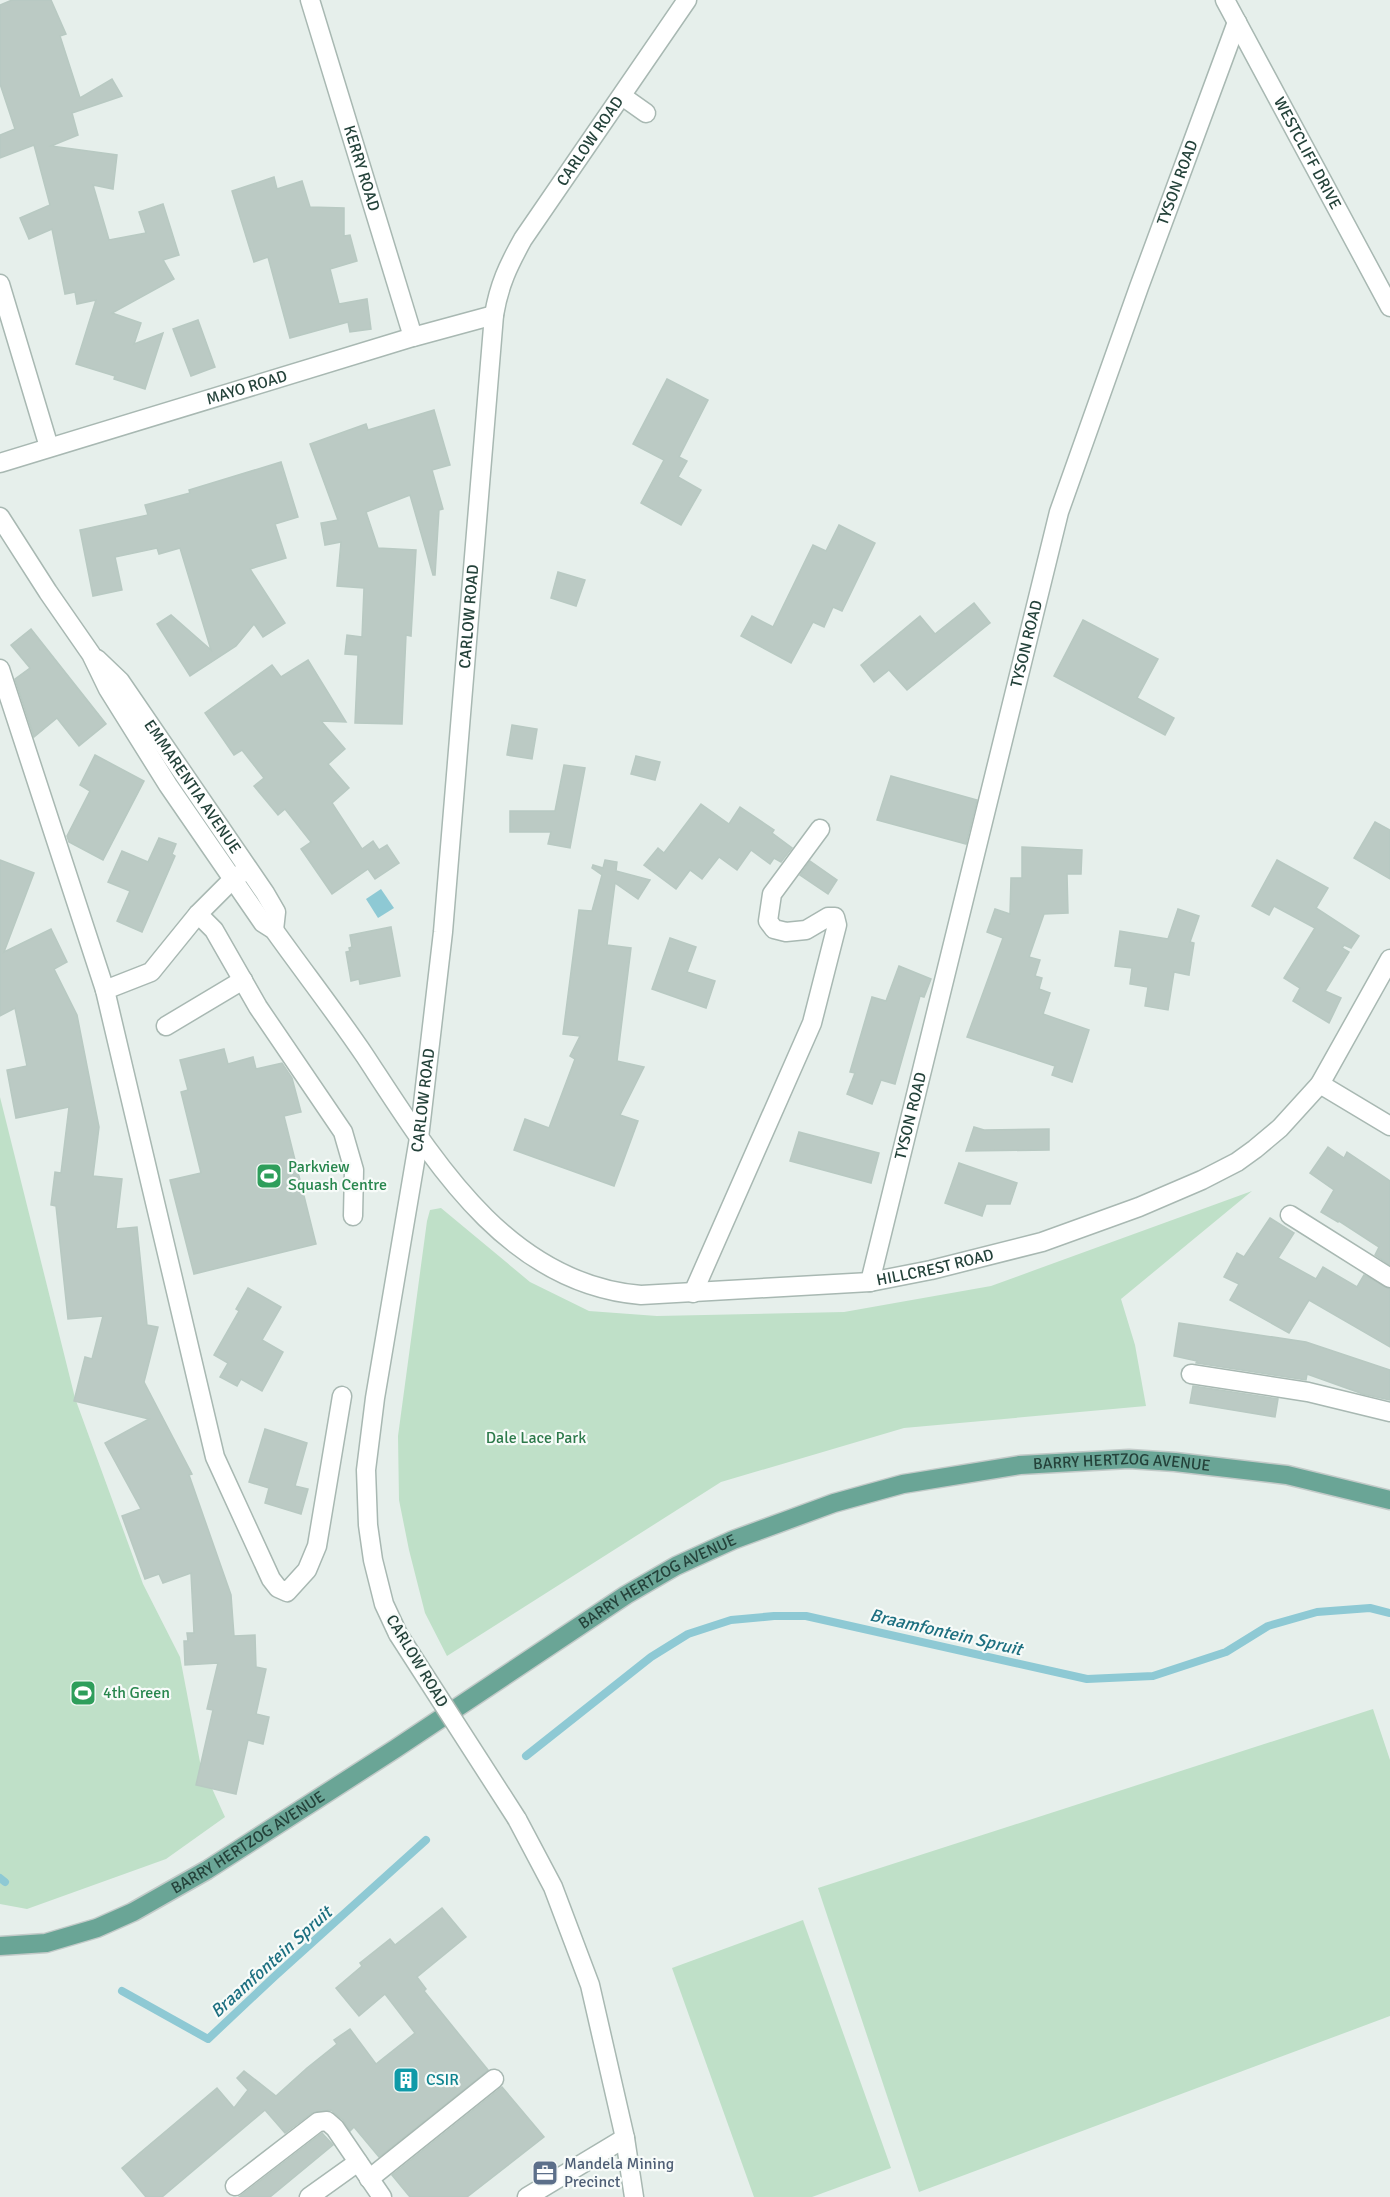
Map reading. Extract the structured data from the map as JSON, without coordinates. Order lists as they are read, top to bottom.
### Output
{
  "streets": {
    "main road": ["BARRY HERTZOG AVENUE"],
    "street": [
      "CARLOW ROAD",
      "WESTCLIFF DRIVE",
      "KERRY ROAD",
      "TYSON ROAD",
      "MAYO ROAD",
      "EMMARENTIA AVENUE",
      "HILLCREST ROAD"
    ]
  },
  "crossings": [
    ["CARLOW ROAD", "MAYO ROAD"],
    ["CARLOW ROAD", "EMMARENTIA AVENUE"],
    ["CARLOW ROAD", "HILLCREST ROAD"],
    ["WESTCLIFF DRIVE", "TYSON ROAD"],
    ["KERRY ROAD", "MAYO ROAD"],
    ["TYSON ROAD", "HILLCREST ROAD"],
    ["EMMARENTIA AVENUE", "HILLCREST ROAD"]
  ],
  "water": ["Braamfontein Spruit"],
  "parks": ["Dale Lace Park"],
  "places": {
    "sports": ["Parkview Squash Centre", "4th Green"],
    "building": ["CSIR"],
    "office": ["Mandela Mining Precinct"]
  }
}
